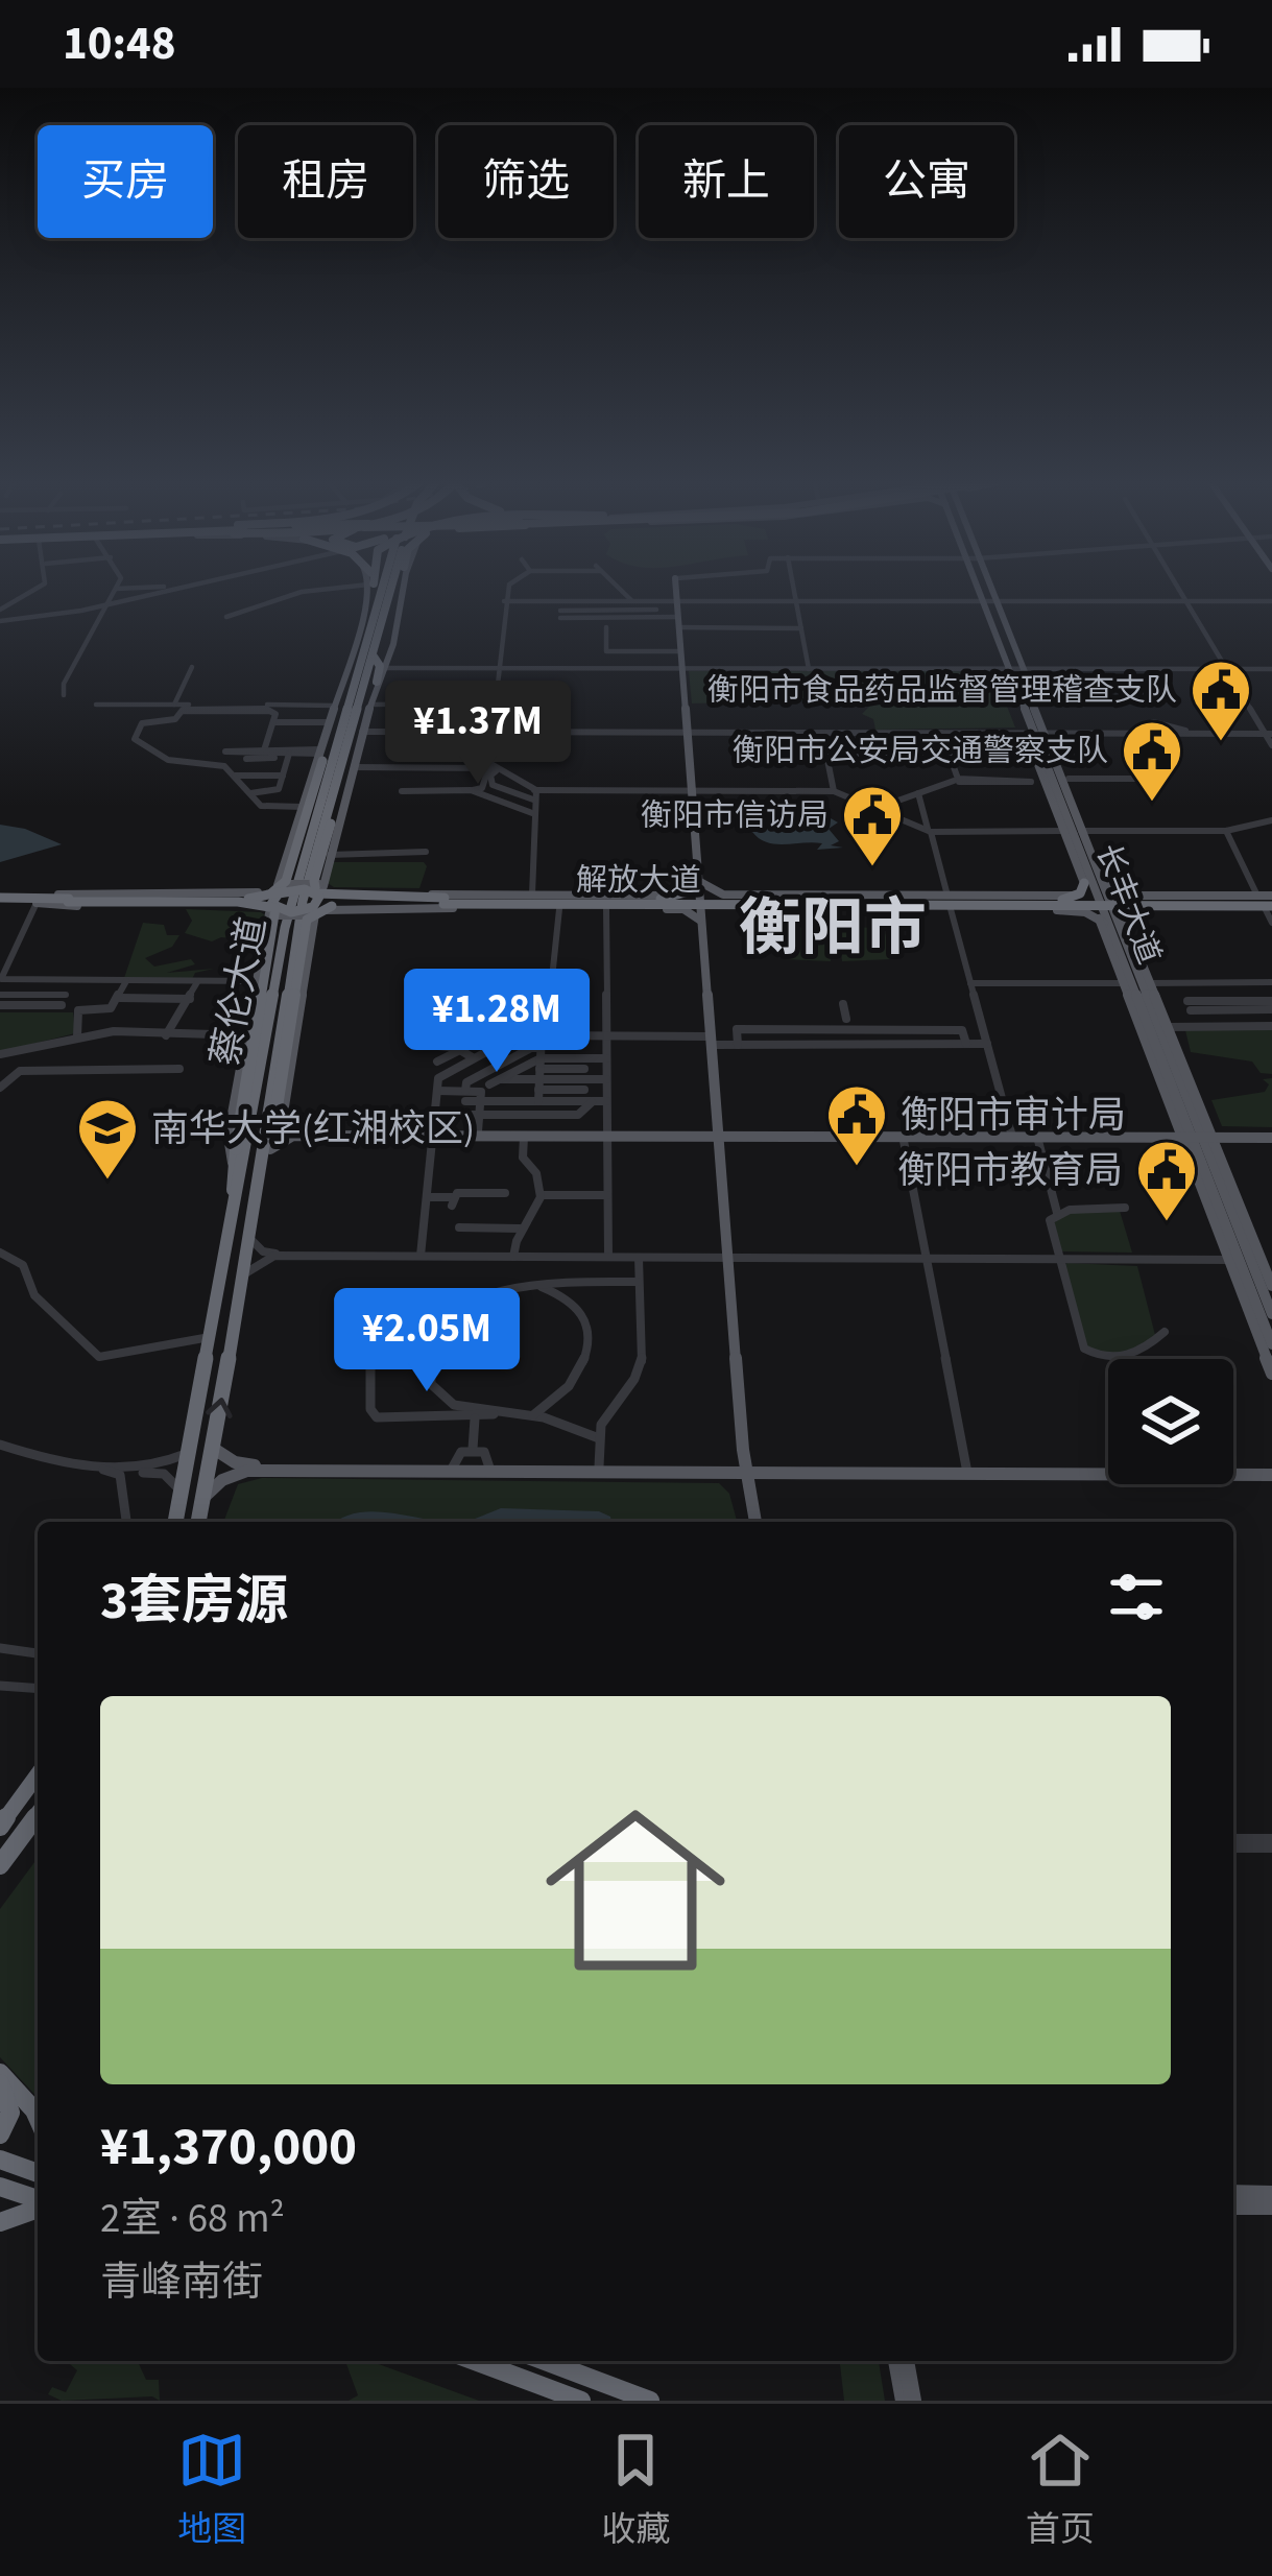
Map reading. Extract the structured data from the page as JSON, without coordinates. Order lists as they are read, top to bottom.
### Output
{
  "streets": {
    "highway": ["解放大道", "蔡伦大道"],
    "main road": ["长丰大道"]
  },
  "crossings": [
    ["解放大道", "长丰大道"]
  ],
  "districts": ["衡阳市"],
  "places": {
    "public building": [
      "衡阳市食品药品监督管理稽查支队",
      "衡阳市公安局交通警察支队",
      "衡阳市信访局",
      "衡阳市审计局",
      "衡阳市教育局"
    ],
    "school or university": ["南华大学(红湘校区)"]
  },
  "page": {
    "status": "10:48",
    "chip": [
      "买房",
      "租房",
      "筛选",
      "新上",
      "公寓"
    ],
    "price": ["¥1.37M", "¥1.28M", "¥2.05M"],
    "heading": "3套房源",
    "list": [
      {
        "name": "¥1,370,000",
        "note": "2室 · 68 m² · 青峰南街"
      }
    ],
    "tabs": ["地图", "收藏", "首页"]
  }
}
